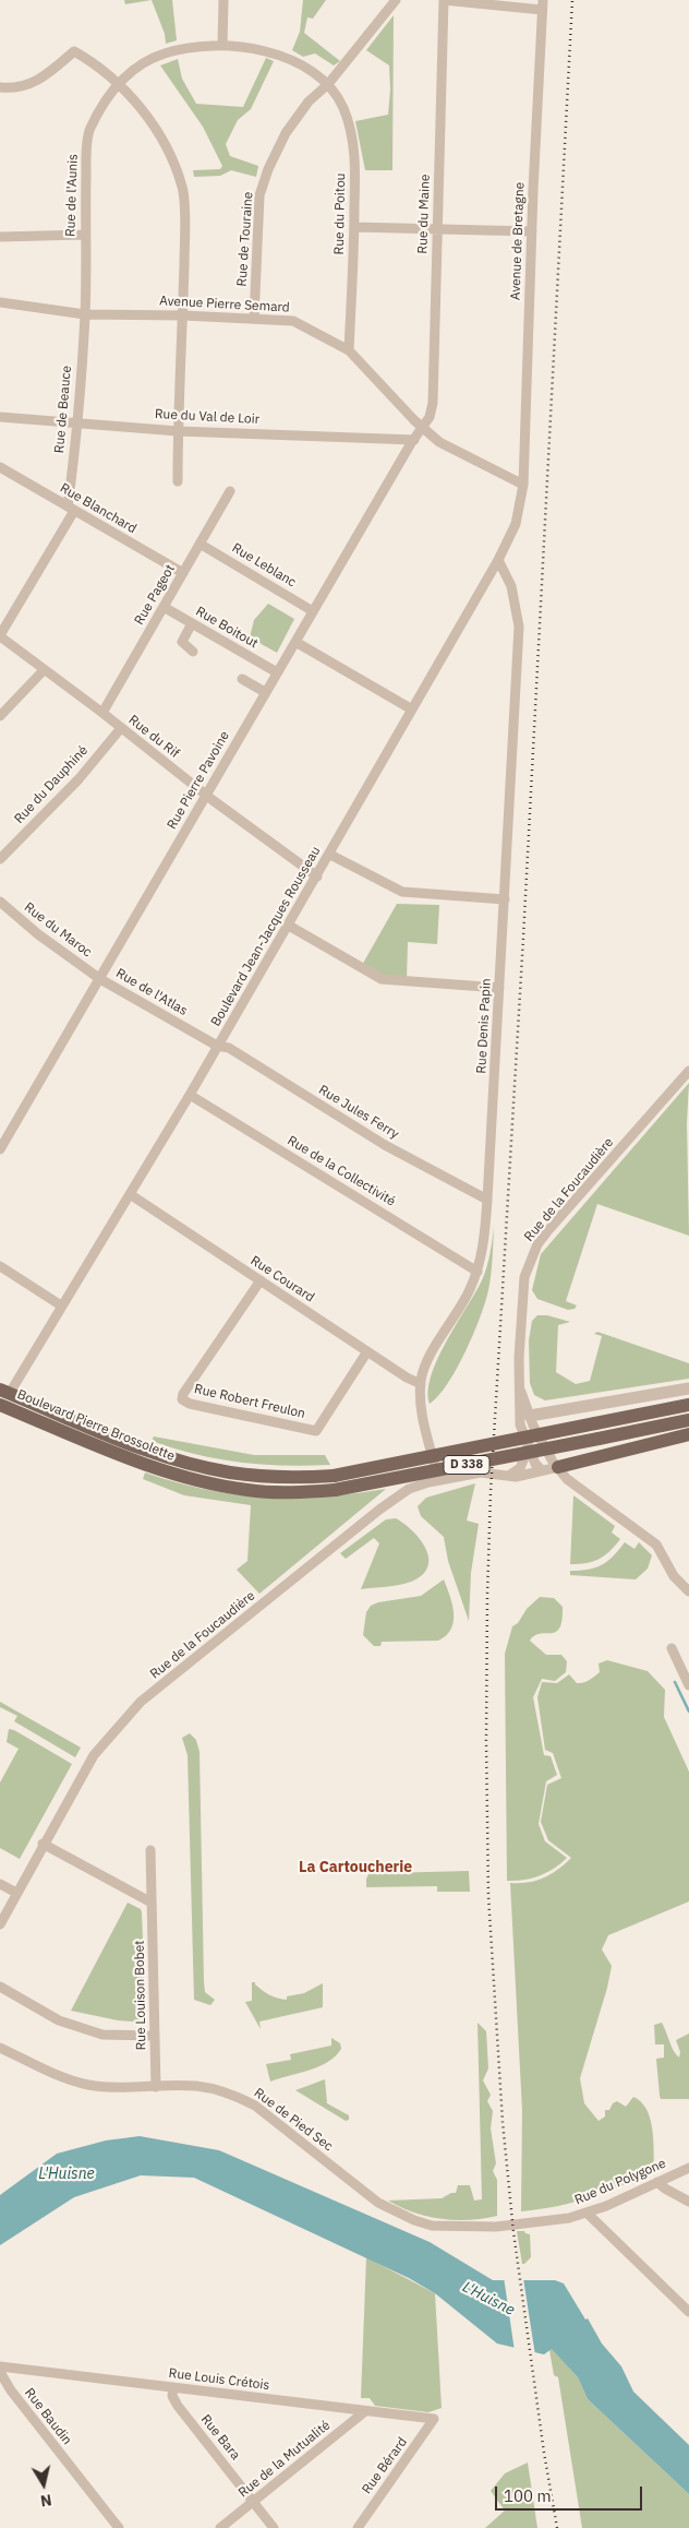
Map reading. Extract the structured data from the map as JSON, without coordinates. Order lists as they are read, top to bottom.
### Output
{
  "streets": {
    "main road": ["Boulevard Pierre Brossolette", "D 338"],
    "street": [
      "Rue de l'Aunis",
      "Rue du Poitou",
      "Rue du Maine",
      "Rue de Touraine",
      "Avenue de Bretagne",
      "Avenue Pierre Semard",
      "Rue de Beauce",
      "Rue du Val de Loir",
      "Rue Blanchard",
      "Rue Leblanc",
      "Rue Pageot",
      "Rue Boitout",
      "Rue du Rif",
      "Rue Pierre Pavoine",
      "Rue du Dauphiné",
      "Rue du Maroc",
      "Boulevard Jean-Jacques Rousseau",
      "Rue de l'Atlas",
      "Rue Denis Papin",
      "Rue Jules Ferry",
      "Rue de la Collectivité",
      "Rue de la Foucaudière",
      "Rue Courard",
      "Rue Robert Freulon",
      "Rue Louison Bobet",
      "Rue de Pied Sec",
      "Rue du Polygone",
      "Rue Louis Crétois",
      "Rue Baudin",
      "Rue Bara",
      "Rue de la Mutualité",
      "Rue Bérard"
    ]
  },
  "crossings": [
    ["Rue de l'Aunis", "Rue du Poitou"],
    ["Rue de l'Aunis", "Rue de Touraine"],
    ["Rue de l'Aunis", "Avenue Pierre Semard"],
    ["Rue de l'Aunis", "Rue de Beauce"],
    ["Rue du Poitou", "Rue de Touraine"],
    ["Rue du Poitou", "Avenue Pierre Semard"],
    ["Rue du Maine", "Avenue Pierre Semard"],
    ["Rue du Maine", "Rue Pierre Pavoine"],
    ["Rue de Touraine", "Avenue Pierre Semard"],
    ["Avenue de Bretagne", "Avenue Pierre Semard"],
    ["Avenue de Bretagne", "Boulevard Jean-Jacques Rousseau"],
    ["Avenue Pierre Semard", "Rue de Beauce"],
    ["Avenue Pierre Semard", "Rue Pierre Pavoine"],
    ["Avenue Pierre Semard", "Boulevard Jean-Jacques Rousseau"],
    ["Rue de Beauce", "Rue du Val de Loir"],
    ["Rue de Beauce", "Rue Blanchard"],
    ["Rue du Val de Loir", "Rue Pierre Pavoine"],
    ["Rue Blanchard", "Rue Pageot"],
    ["Rue Leblanc", "Rue Pageot"],
    ["Rue Leblanc", "Rue Pierre Pavoine"],
    ["Rue Pageot", "Rue Boitout"],
    ["Rue Pageot", "Rue du Rif"],
    ["Rue Boitout", "Rue Pierre Pavoine"],
    ["Rue du Rif", "Rue Pierre Pavoine"],
    ["Rue du Rif", "Rue du Dauphiné"],
    ["Rue du Rif", "Boulevard Jean-Jacques Rousseau"],
    ["Rue Pierre Pavoine", "Rue du Maroc"],
    ["Rue Pierre Pavoine", "Rue de l'Atlas"],
    ["Rue du Maroc", "Rue de l'Atlas"],
    ["Boulevard Jean-Jacques Rousseau", "Rue de l'Atlas"],
    ["Boulevard Jean-Jacques Rousseau", "Rue Denis Papin"],
    ["Boulevard Jean-Jacques Rousseau", "Rue Jules Ferry"],
    ["Boulevard Jean-Jacques Rousseau", "Rue de la Collectivité"],
    ["Boulevard Jean-Jacques Rousseau", "Rue Courard"],
    ["Boulevard Jean-Jacques Rousseau", "Boulevard Pierre Brossolette"],
    ["Rue de l'Atlas", "Rue Jules Ferry"],
    ["Rue Denis Papin", "Rue Jules Ferry"],
    ["Rue Denis Papin", "Rue de la Collectivité"],
    ["Rue Denis Papin", "Rue de la Foucaudière"],
    ["Rue Denis Papin", "Rue Courard"],
    ["Rue Courard", "Rue Robert Freulon"],
    ["Rue Louison Bobet", "Rue de Pied Sec"],
    ["Rue de Pied Sec", "Rue du Polygone"],
    ["Rue Louis Crétois", "Rue Bara"],
    ["Rue Louis Crétois", "Rue de la Mutualité"],
    ["Rue Louis Crétois", "Rue Bérard"],
    ["Rue Bara", "Rue de la Mutualité"]
  ],
  "districts": ["La Cartoucherie"],
  "water": ["L'Huisne"],
  "scale_bar": "100 m",
  "north": "bottom"
}
